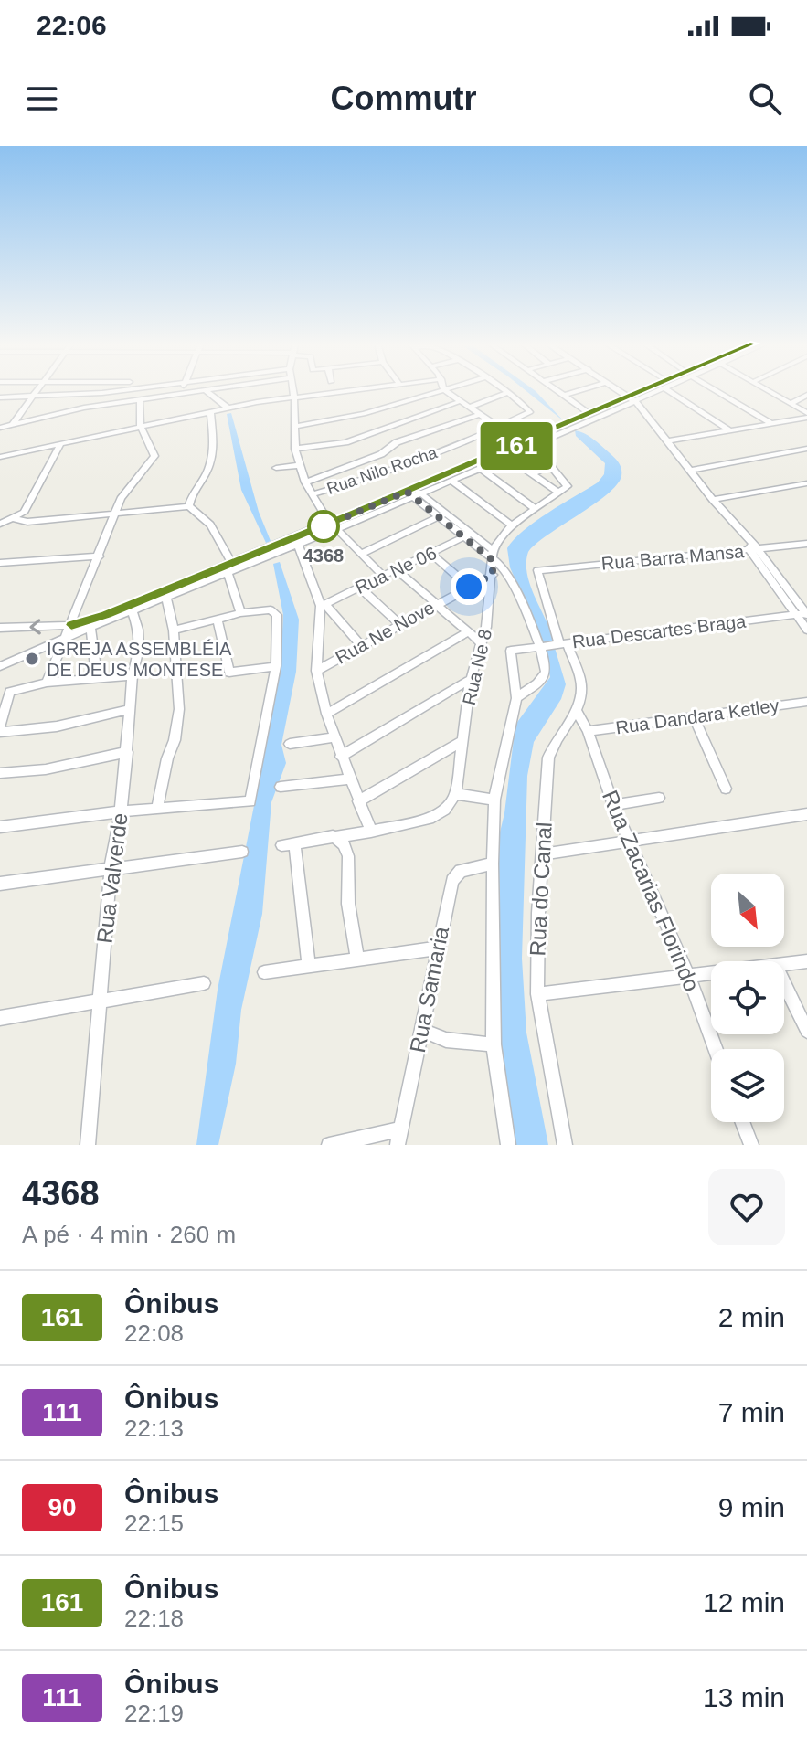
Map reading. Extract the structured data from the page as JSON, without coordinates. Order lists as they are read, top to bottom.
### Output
{
  "streets": {
    "street": [
      "Rua Nilo Rocha",
      "Rua Barra Mansa",
      "Rua Ne 06",
      "Rua Descartes Braga",
      "Rua Ne Nove",
      "Rua Ne 8",
      "Rua Dandara Ketley",
      "Rua Valverde",
      "Rua do Canal",
      "Rua Zacarias Florindo",
      "Rua Samaria"
    ]
  },
  "crossings": [
    ["Rua Barra Mansa", "Rua Descartes Braga"],
    ["Rua Ne Nove", "Rua Ne 8"],
    ["Rua Dandara Ketley", "Rua Zacarias Florindo"],
    ["Rua do Canal", "Rua Zacarias Florindo"]
  ],
  "places": ["4368", "IGREJA ASSEMBLÉIA DE DEUS MONTESE"],
  "lines": ["bus line 161"],
  "north": "bottom right",
  "page": {
    "status": "22:06",
    "header": "Commutr",
    "on_map": "161",
    "heading": ["4368", "A pé · 4 min · 260 m"],
    "list": [
      {
        "mark": "161",
        "name": "Ônibus",
        "note": "22:08",
        "value": "2 min"
      },
      {
        "mark": "111",
        "name": "Ônibus",
        "note": "22:13",
        "value": "7 min"
      },
      {
        "mark": "90",
        "name": "Ônibus",
        "note": "22:15",
        "value": "9 min"
      },
      {
        "mark": "161",
        "name": "Ônibus",
        "note": "22:18",
        "value": "12 min"
      },
      {
        "mark": "111",
        "name": "Ônibus",
        "note": "22:19",
        "value": "13 min"
      }
    ]
  }
}
